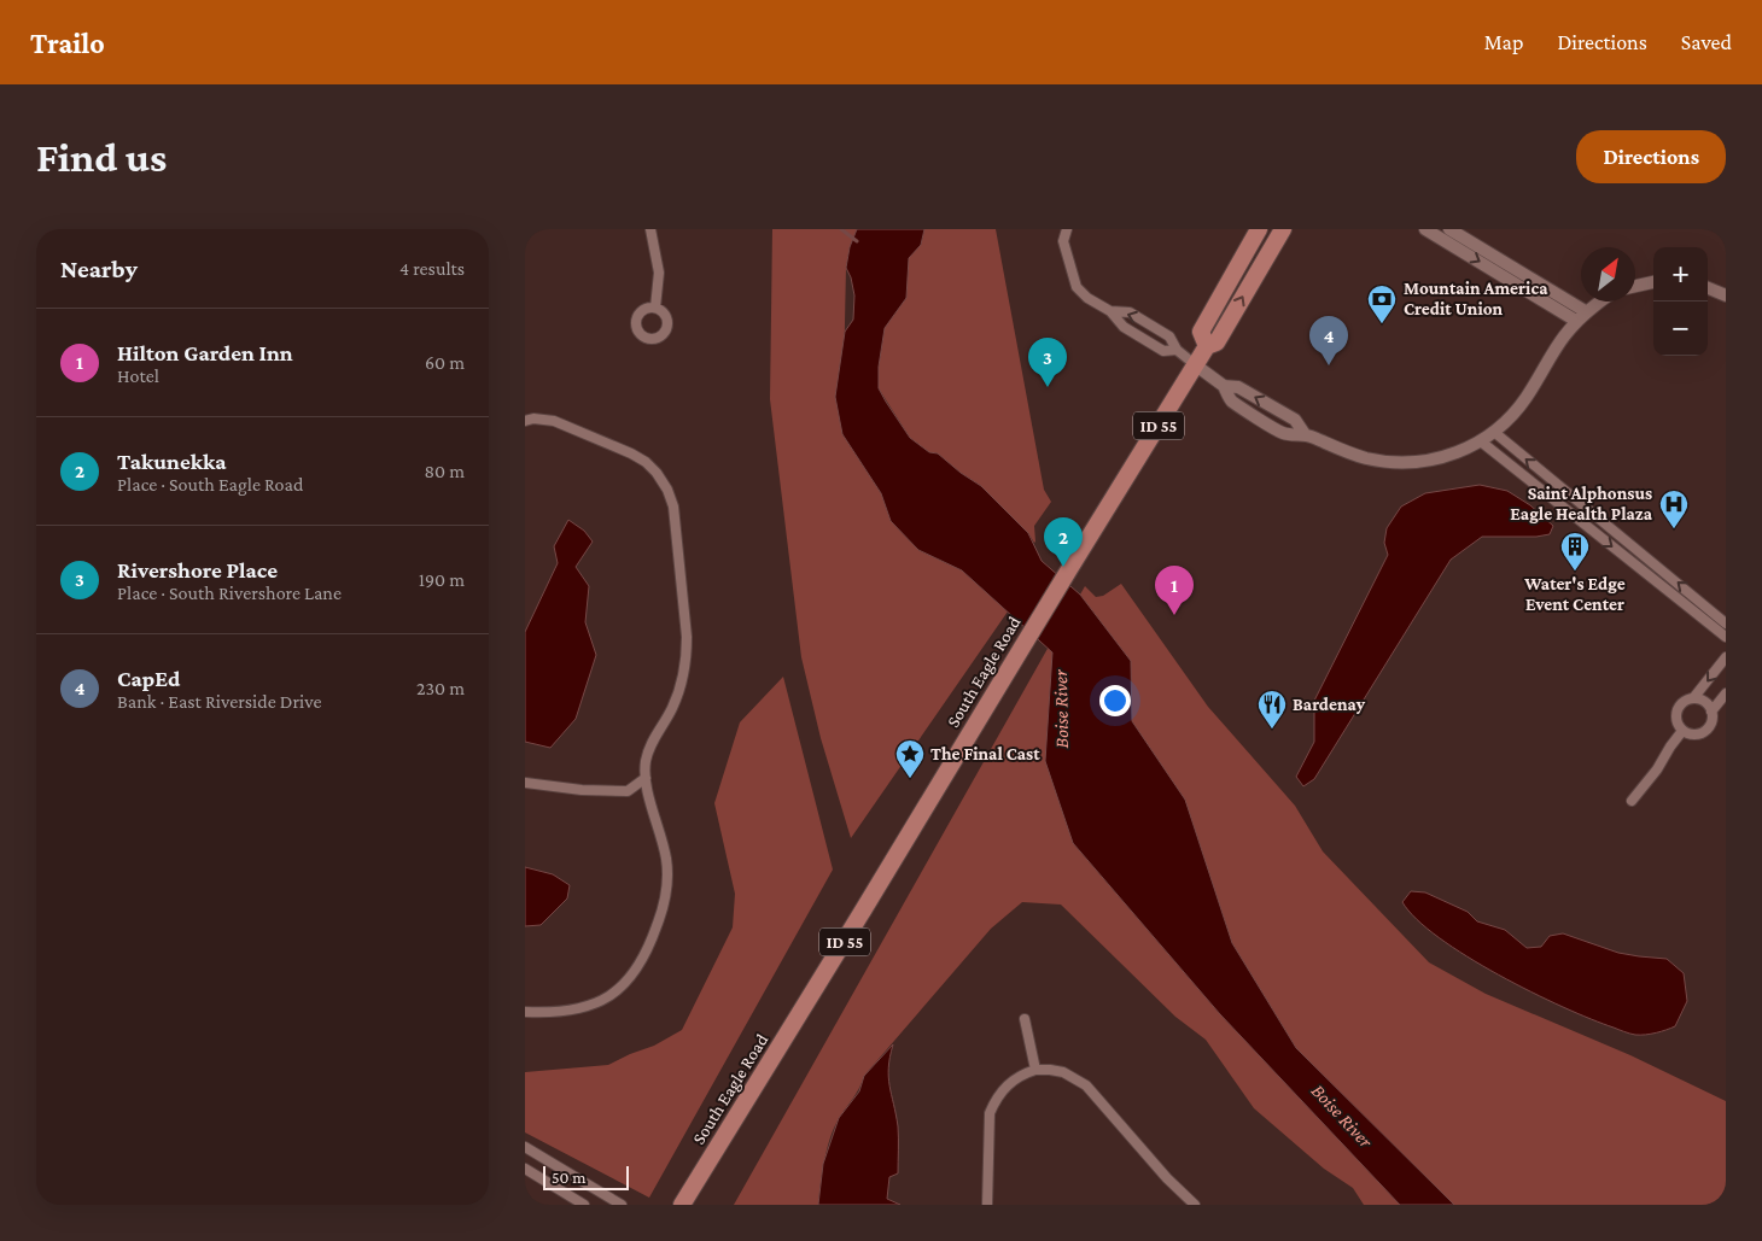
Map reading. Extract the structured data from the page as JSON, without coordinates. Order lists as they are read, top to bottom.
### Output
{
  "streets": {
    "highway": ["ID 55", "South Eagle Road"]
  },
  "water": ["Boise River"],
  "places": {
    "bank": ["Mountain America Credit Union"],
    "hospital": ["Saint Alphonsus Eagle Health Plaza"],
    "building": ["Water's Edge Event Center"],
    "restaurant": ["Bardenay"],
    "place": ["The Final Cast"]
  },
  "scale_bar": "50 m",
  "north": "top right",
  "page": {
    "header": "Trailo",
    "nav": ["Map", "Directions", "Saved"],
    "buttons": "Directions",
    "title": "Find us",
    "heading": ["Nearby", "4 results"],
    "map_buttons": ["+", "−"],
    "list": [
      {
        "mark": "1",
        "name": "Hilton Garden Inn",
        "note": "Hotel",
        "value": "60 m"
      },
      {
        "mark": "2",
        "name": "Takunekka",
        "note": "Place · South Eagle Road",
        "value": "80 m"
      },
      {
        "mark": "3",
        "name": "Rivershore Place",
        "note": "Place · South Rivershore Lane",
        "value": "190 m"
      },
      {
        "mark": "4",
        "name": "CapEd",
        "note": "Bank · East Riverside Drive",
        "value": "230 m"
      }
    ],
    "pins": [
      "4",
      "3",
      "2",
      "1"
    ],
    "scale": "50 m"
  }
}
